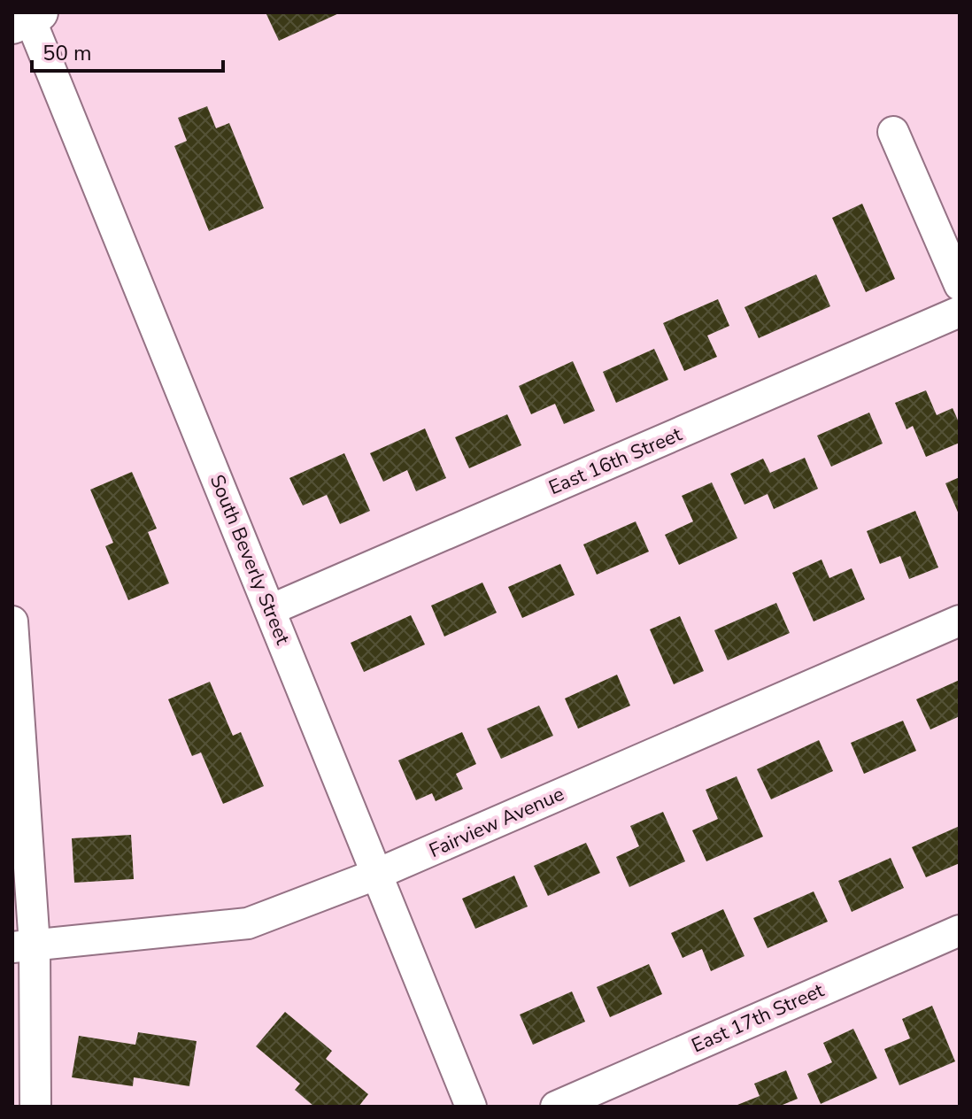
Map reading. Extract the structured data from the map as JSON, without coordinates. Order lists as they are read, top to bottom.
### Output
{
  "streets": {
    "street": [
      "East 16th Street",
      "South Beverly Street",
      "Fairview Avenue",
      "East 17th Street"
    ]
  },
  "crossings": [
    ["East 16th Street", "South Beverly Street"],
    ["South Beverly Street", "Fairview Avenue"]
  ],
  "scale_bar": "50 m"
}
